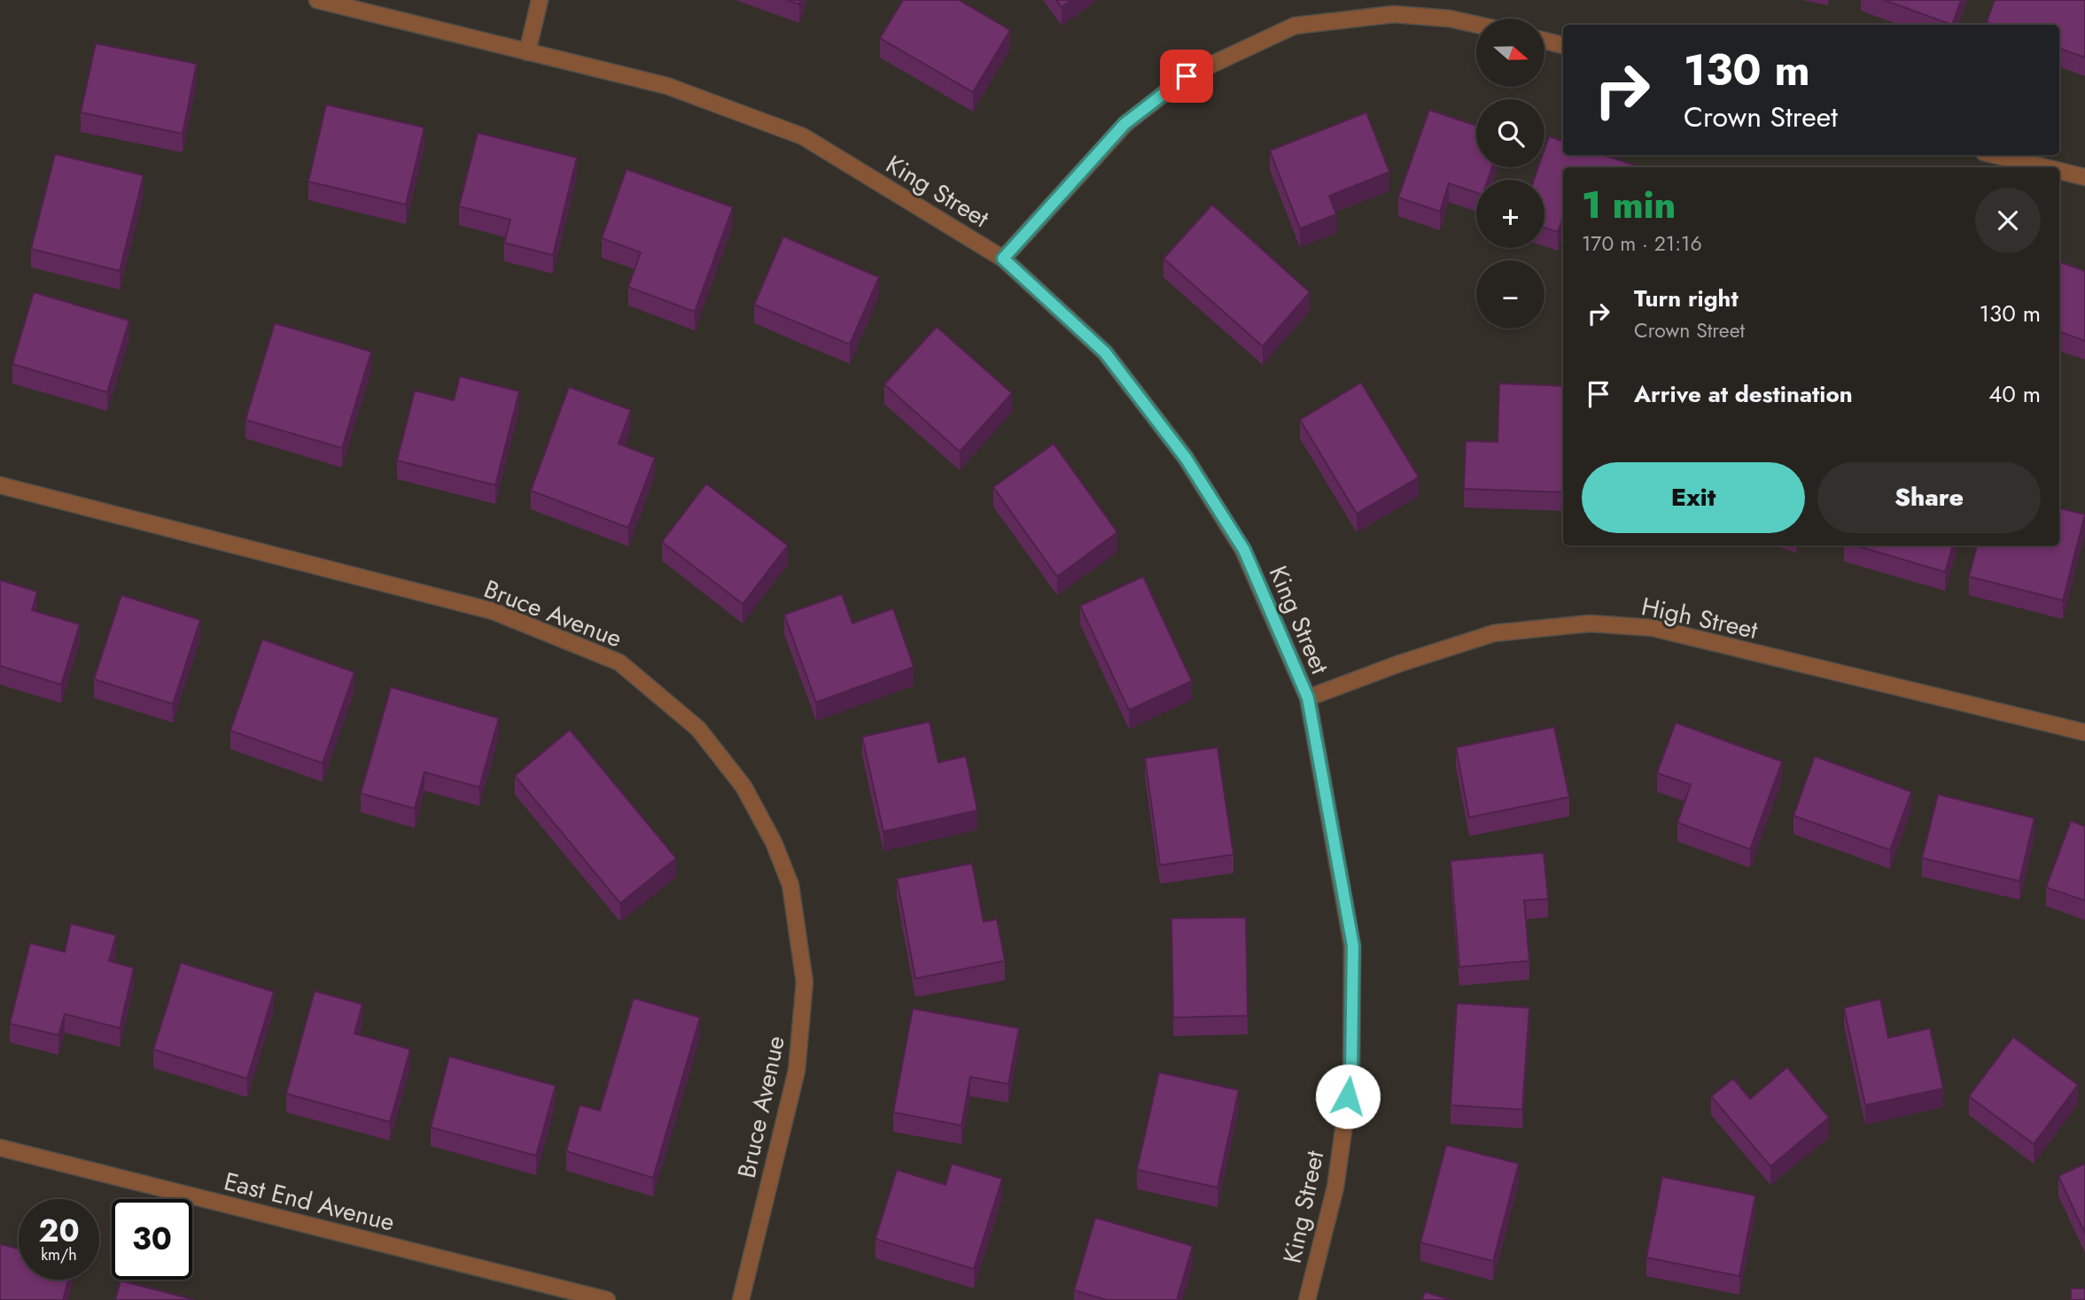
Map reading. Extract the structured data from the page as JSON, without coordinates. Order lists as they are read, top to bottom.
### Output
{
  "streets": {
    "street": [
      "King Street",
      "Bruce Avenue",
      "High Street",
      "East End Avenue"
    ]
  },
  "crossings": [
    ["King Street", "High Street"]
  ],
  "north": "right",
  "page": {
    "map_buttons": ["+", "−"],
    "turn": ["130 m", "Crown Street"],
    "heading": ["1 min", "170 m · 21:16"],
    "list": [
      {
        "name": "Turn right",
        "note": "Crown Street",
        "value": "130 m"
      },
      {
        "name": "Arrive at destination",
        "value": "40 m"
      }
    ],
    "buttons": ["Exit", "Share"],
    "speed": "20 km/h",
    "limit": "30"
  }
}
